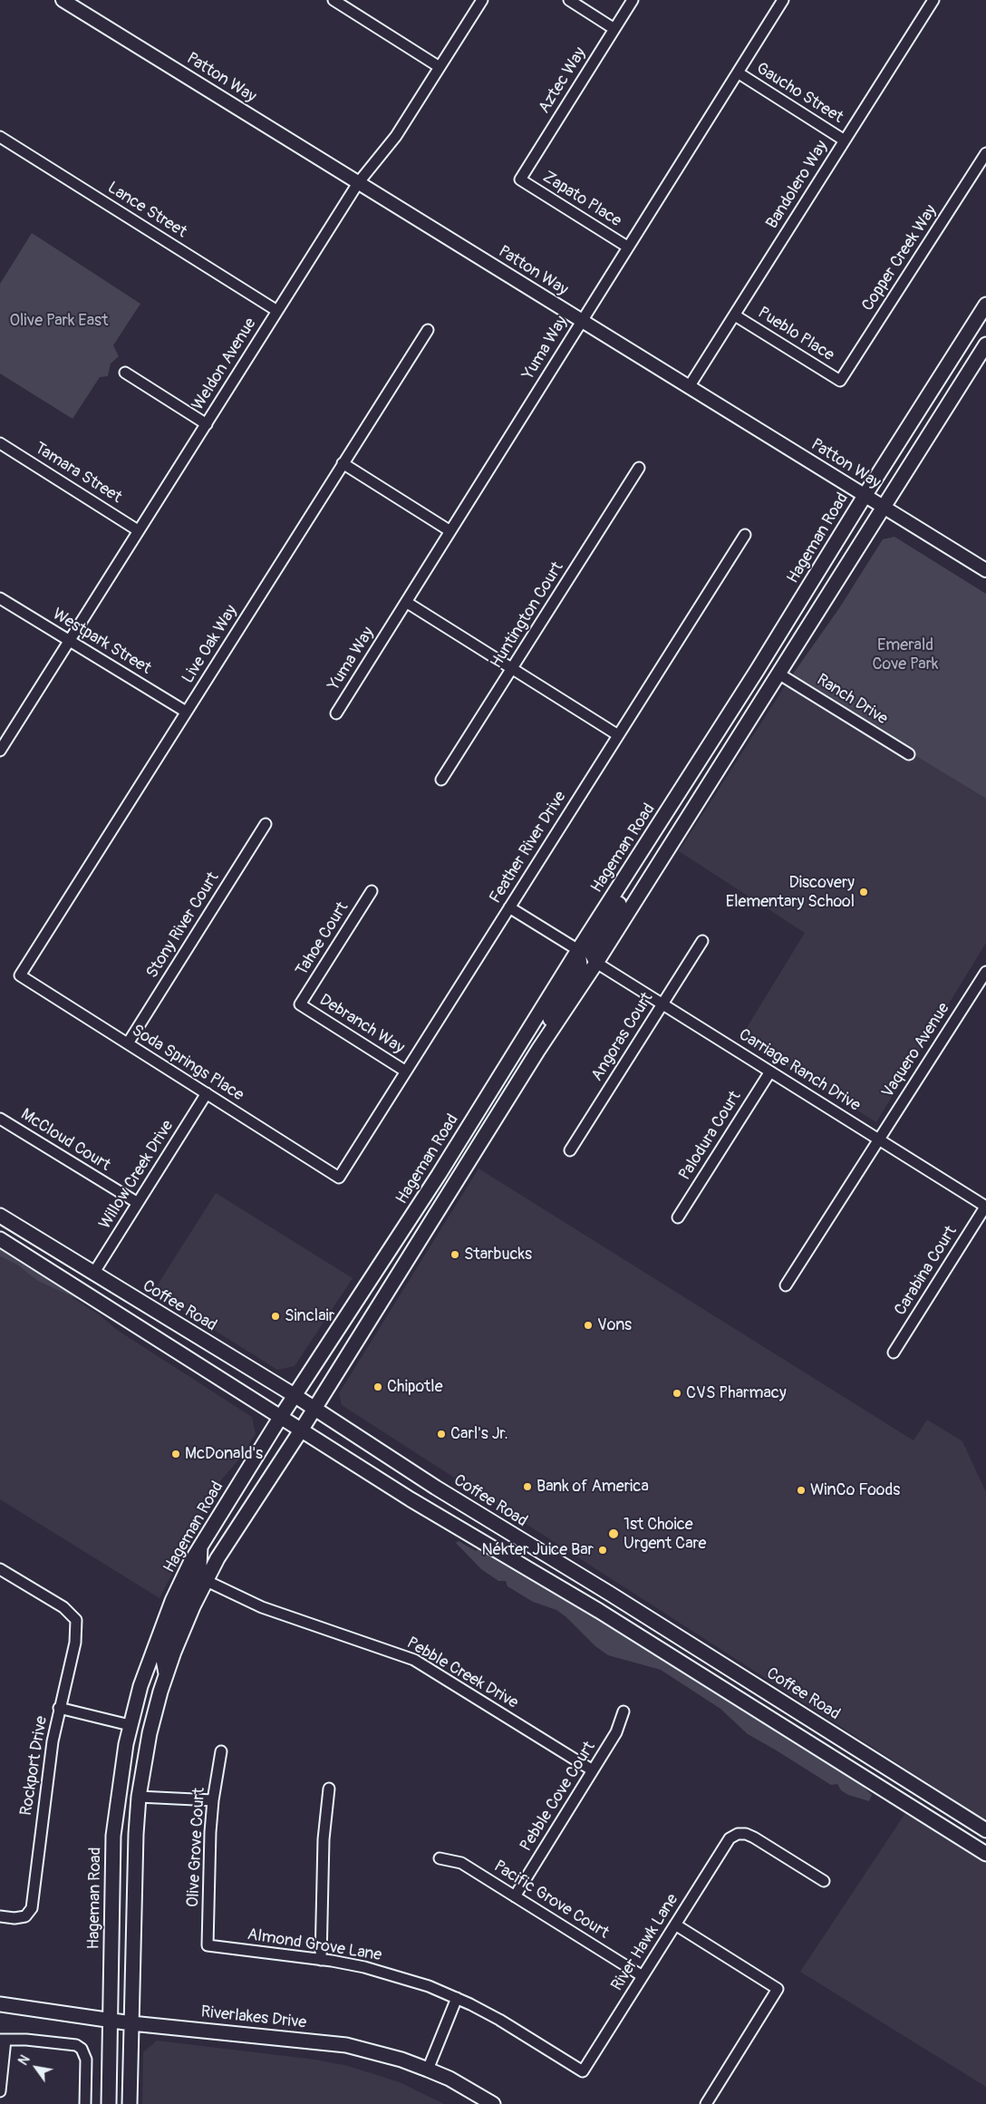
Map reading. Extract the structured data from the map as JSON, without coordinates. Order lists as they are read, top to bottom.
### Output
{
  "streets": {
    "main road": ["Hageman Road", "Coffee Road", "Riverlakes Drive"],
    "street": [
      "Patton Way",
      "Aztec Way",
      "Gaucho Street",
      "Bandolero Way",
      "Zapato Place",
      "Lance Street",
      "Copper Creek Way",
      "Pueblo Place",
      "Yuma Way",
      "Weldon Avenue",
      "Tamara Street",
      "Huntington Court",
      "Westpark Street",
      "Live Oak Way",
      "Ranch Drive",
      "Feather River Drive",
      "Stony River Court",
      "Tahoe Court",
      "Debranch Way",
      "Angoras Court",
      "Vaquero Avenue",
      "Soda Springs Place",
      "Carriage Ranch Drive",
      "Palodura Court",
      "McCloud Court",
      "Willow Creek Drive",
      "Carabina Court",
      "Pebble Creek Drive",
      "Rockport Drive",
      "Pebble Cove Court",
      "Olive Grove Court",
      "Pacific Grove Court",
      "River Hawk Lane",
      "Almond Grove Lane"
    ]
  },
  "crossings": [
    ["Patton Way", "Bandolero Way"],
    ["Patton Way", "Yuma Way"],
    ["Patton Way", "Weldon Avenue"],
    ["Patton Way", "Hageman Road"],
    ["Aztec Way", "Zapato Place"],
    ["Gaucho Street", "Bandolero Way"],
    ["Gaucho Street", "Yuma Way"],
    ["Bandolero Way", "Pueblo Place"],
    ["Zapato Place", "Yuma Way"],
    ["Lance Street", "Weldon Avenue"],
    ["Copper Creek Way", "Pueblo Place"],
    ["Weldon Avenue", "Tamara Street"],
    ["Weldon Avenue", "Westpark Street"],
    ["Hageman Road", "Coffee Road"],
    ["Hageman Road", "Riverlakes Drive"],
    ["Westpark Street", "Live Oak Way"],
    ["Live Oak Way", "Soda Springs Place"],
    ["Feather River Drive", "Debranch Way"],
    ["Feather River Drive", "Soda Springs Place"],
    ["Stony River Court", "Soda Springs Place"],
    ["Tahoe Court", "Debranch Way"],
    ["Angoras Court", "Carriage Ranch Drive"],
    ["Vaquero Avenue", "Carriage Ranch Drive"],
    ["Soda Springs Place", "Willow Creek Drive"],
    ["Carriage Ranch Drive", "Palodura Court"],
    ["Carriage Ranch Drive", "Carabina Court"],
    ["McCloud Court", "Willow Creek Drive"],
    ["Willow Creek Drive", "Coffee Road"],
    ["Pebble Creek Drive", "Pebble Cove Court"],
    ["Pebble Cove Court", "Pacific Grove Court"],
    ["Olive Grove Court", "Almond Grove Lane"],
    ["Pacific Grove Court", "River Hawk Lane"],
    ["River Hawk Lane", "Almond Grove Lane"]
  ],
  "parks": ["Olive Park East", "Emerald Cove Park"],
  "places": [
    "Discovery Elementary School",
    "Starbucks",
    "Sinclair",
    "Vons",
    "Chipotle",
    "CVS Pharmacy",
    "Carl's Jr.",
    "McDonald's",
    "Bank of America",
    "WinCo Foods",
    "1st Choice Urgent Care",
    "Nékter Juice Bar"
  ],
  "north": "top left"
}
